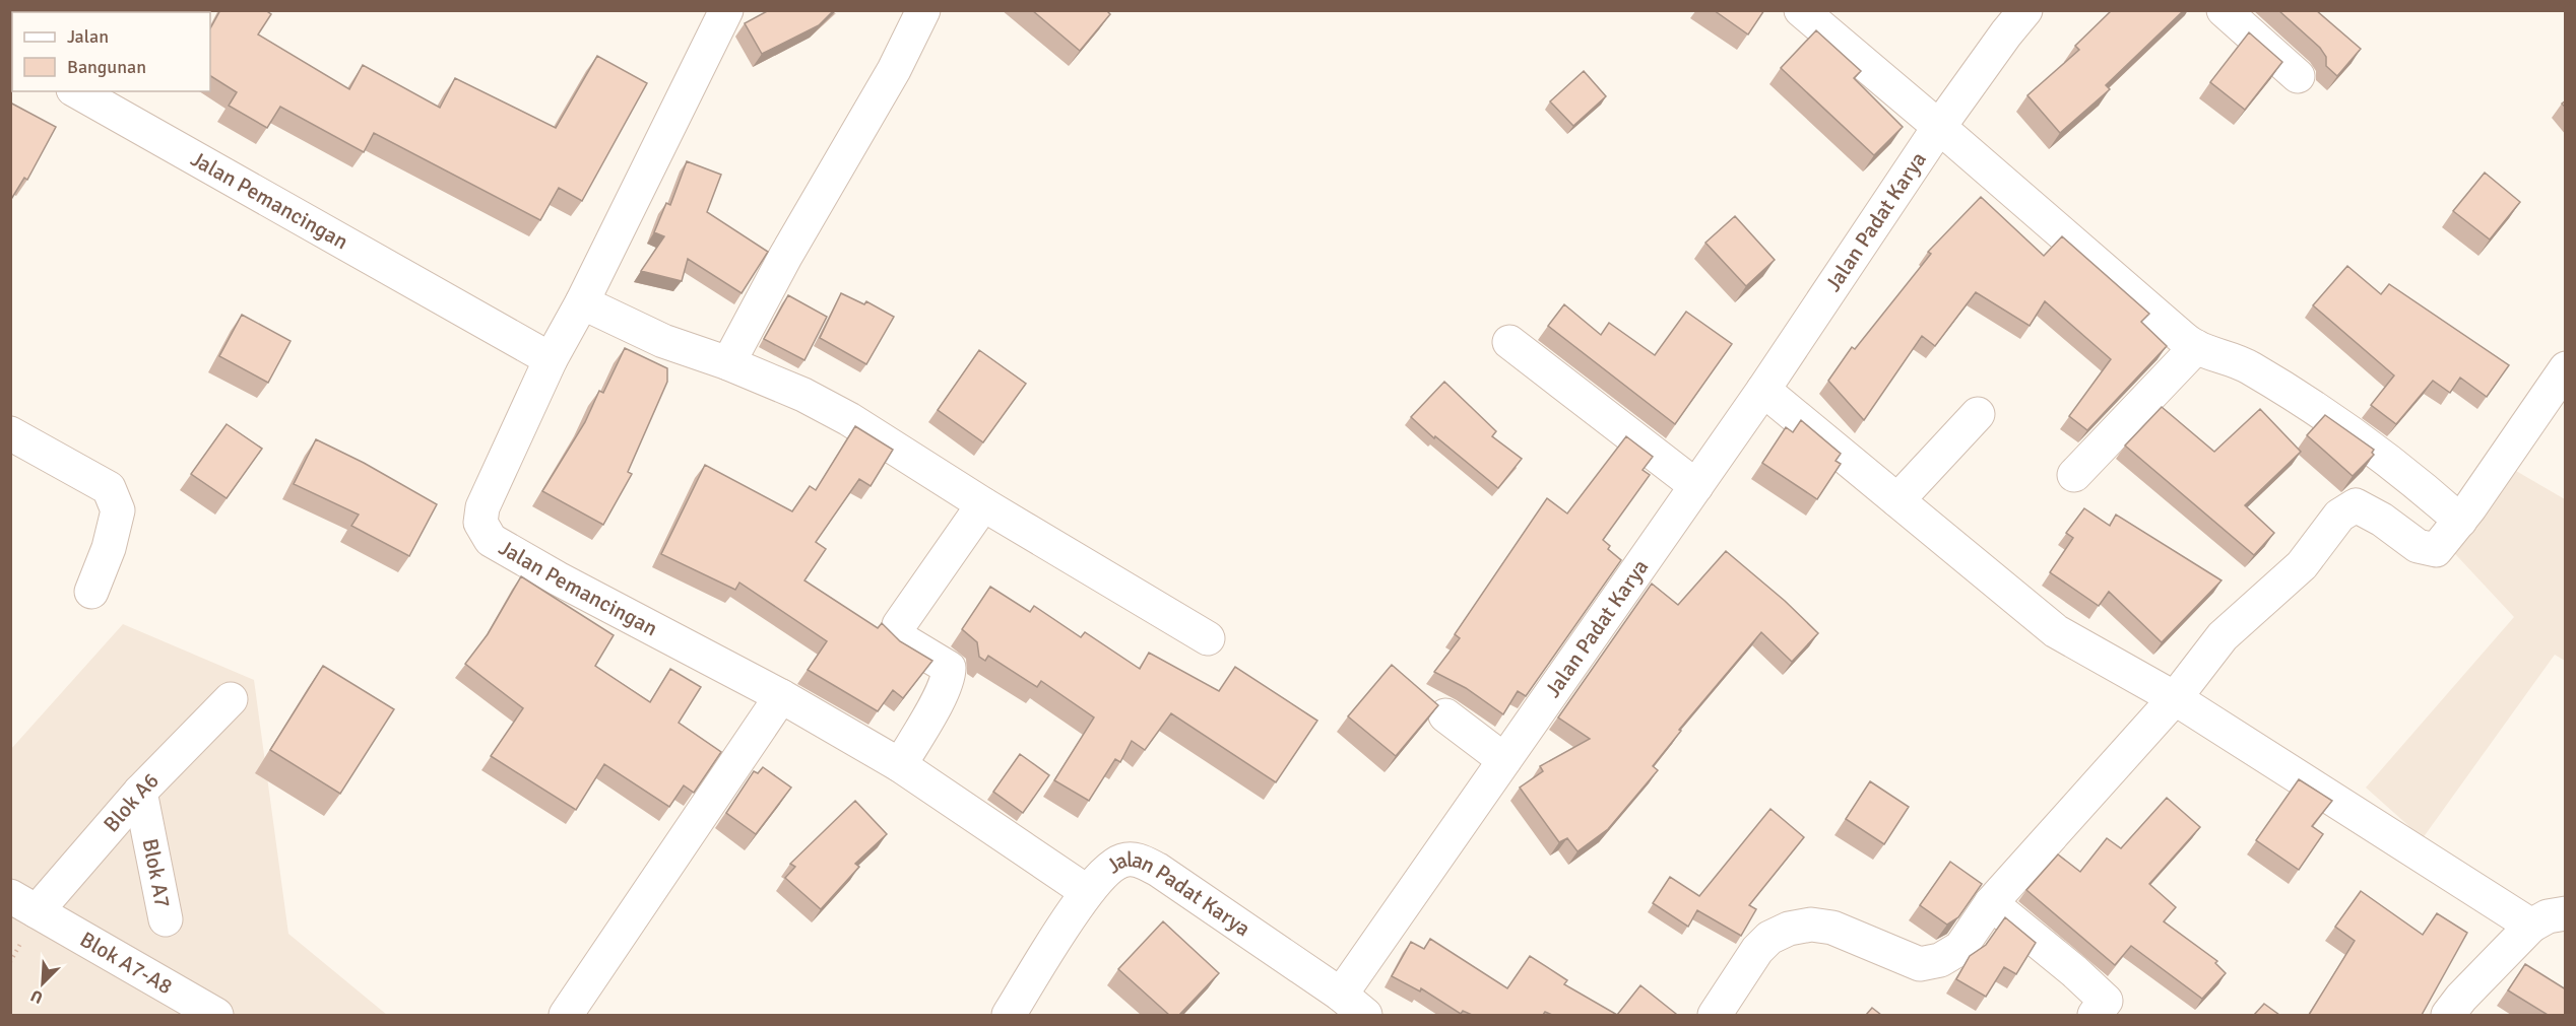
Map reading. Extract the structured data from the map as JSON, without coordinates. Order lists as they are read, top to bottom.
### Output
{
  "streets": {
    "street": [
      "Jalan Pemancingan",
      "Jalan Padat Karya",
      "Blok A6",
      "Blok A7",
      "Blok A7-A8"
    ]
  },
  "crossings": [
    ["Jalan Pemancingan", "Jalan Padat Karya"],
    ["Blok A6", "Blok A7"],
    ["Blok A6", "Blok A7-A8"]
  ],
  "legend": ["Jalan", "Bangunan"],
  "north": "bottom left"
}
